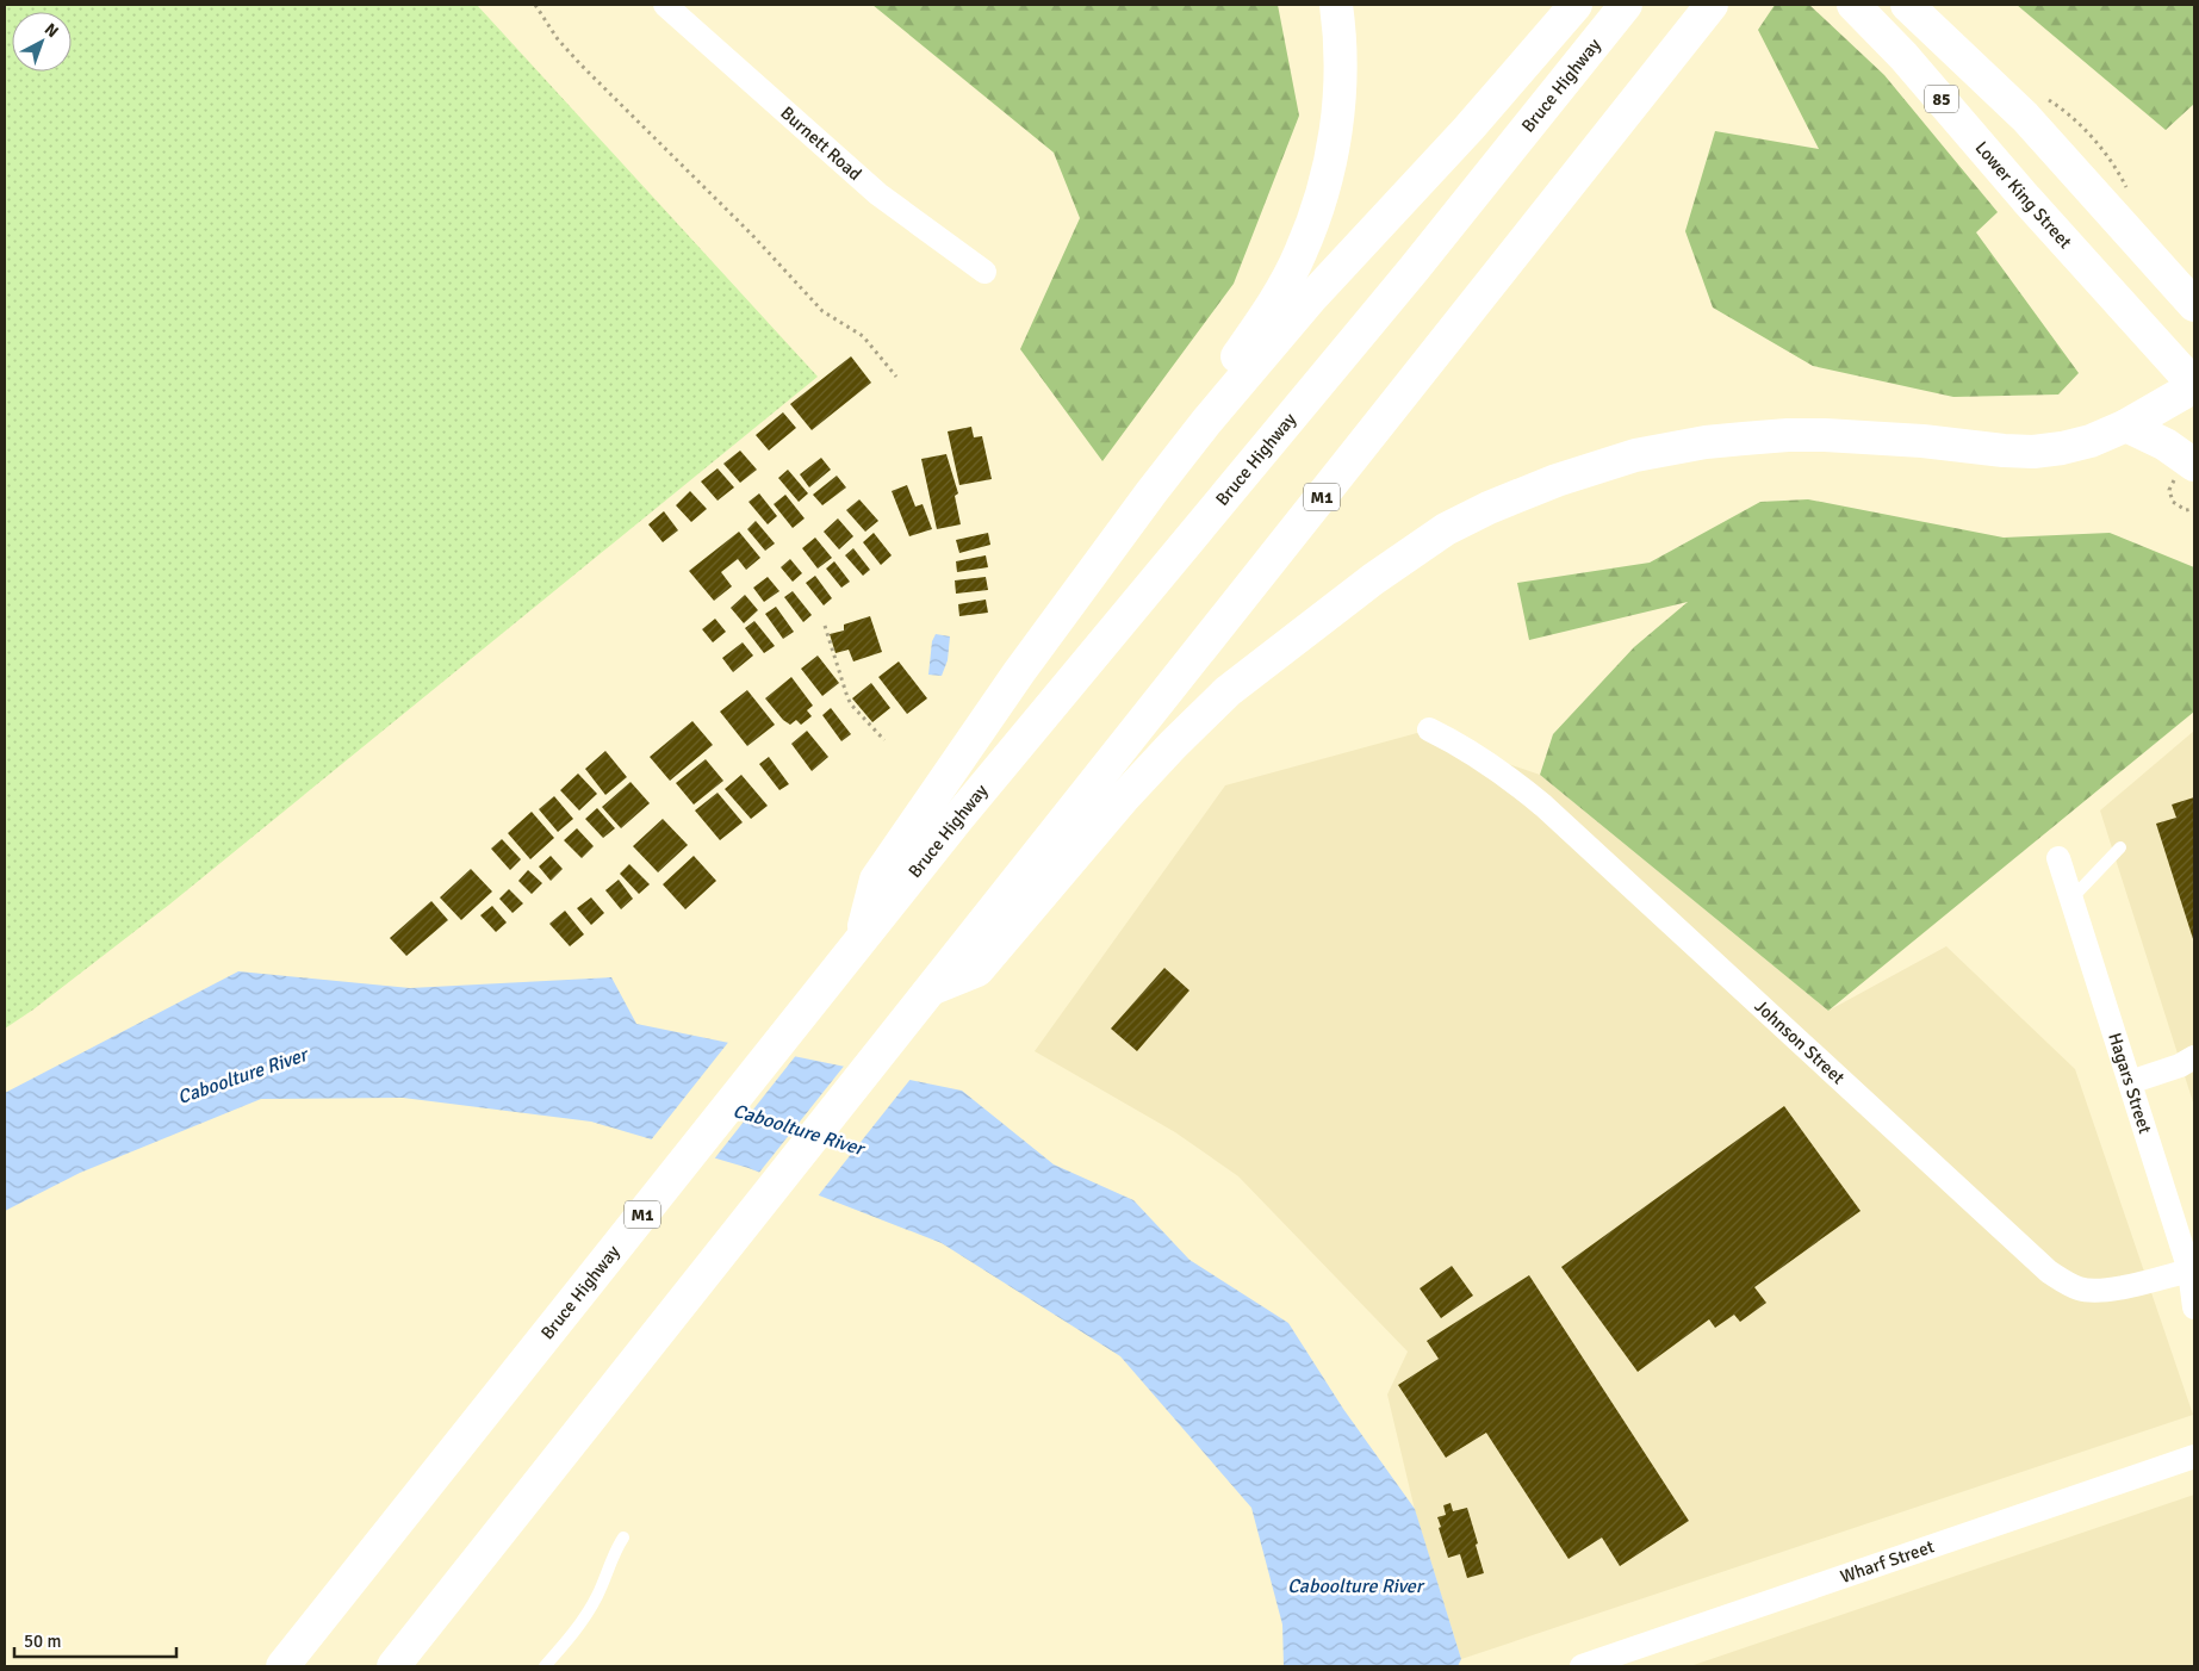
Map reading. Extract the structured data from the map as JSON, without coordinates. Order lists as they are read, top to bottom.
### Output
{
  "streets": {
    "main road": [
      "Bruce Highway",
      "85",
      "Lower King Street",
      "M1"
    ],
    "street": [
      "Burnett Road",
      "Johnson Street",
      "Hagars Street",
      "Wharf Street"
    ]
  },
  "crossings": [
    ["Johnson Street", "Hagars Street"]
  ],
  "water": ["Caboolture River"],
  "scale_bar": "50 m",
  "north": "top right"
}
